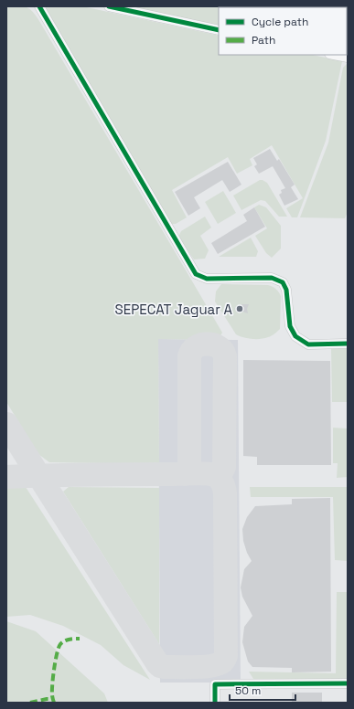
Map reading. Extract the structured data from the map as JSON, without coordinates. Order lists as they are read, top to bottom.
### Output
{
  "places": ["SEPECAT Jaguar A"],
  "legend": ["Cycle path", "Path"],
  "scale_bar": "50 m"
}
